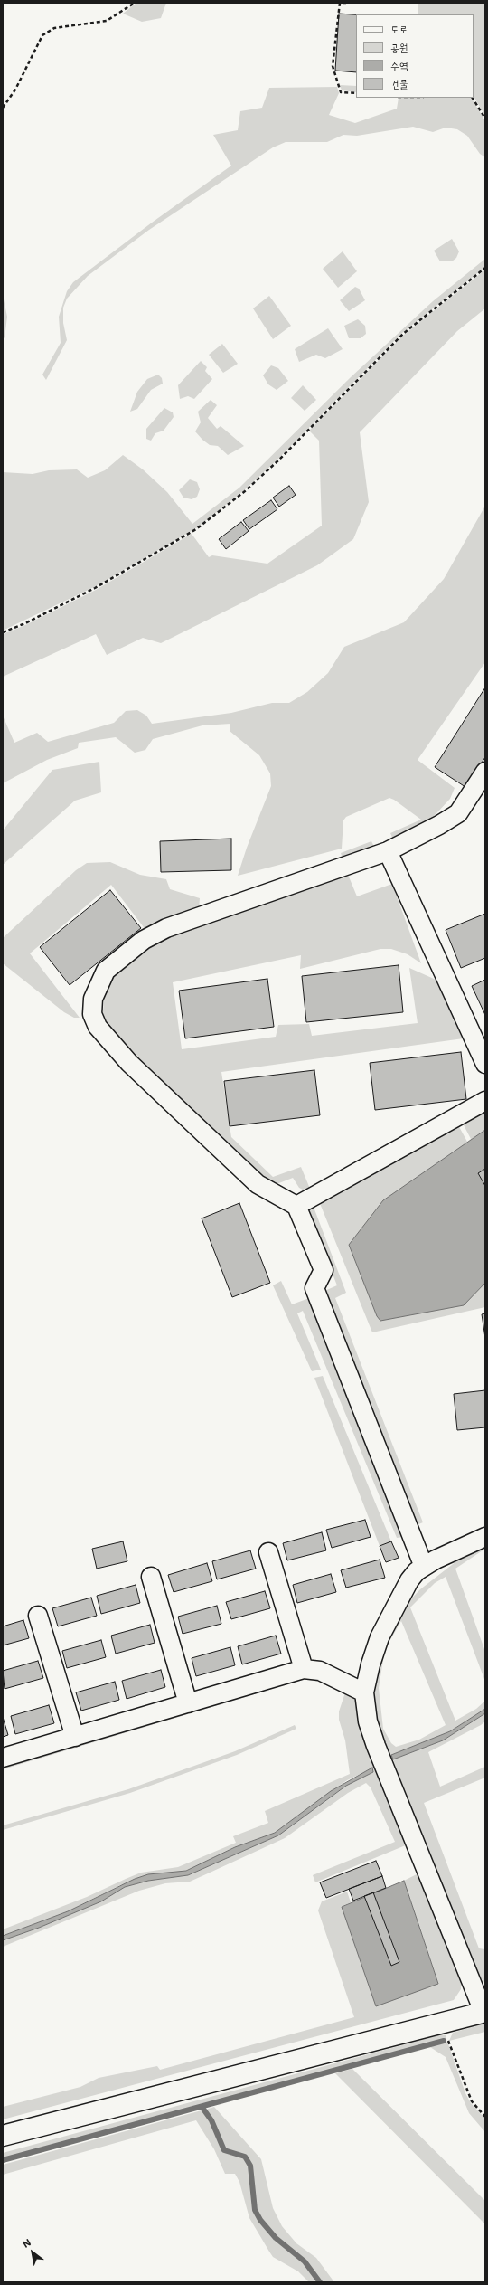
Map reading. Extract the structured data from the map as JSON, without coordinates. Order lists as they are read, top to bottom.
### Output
{
  "legend": [
    "도로",
    "공원",
    "수역",
    "건물"
  ],
  "north": "top left"
}
